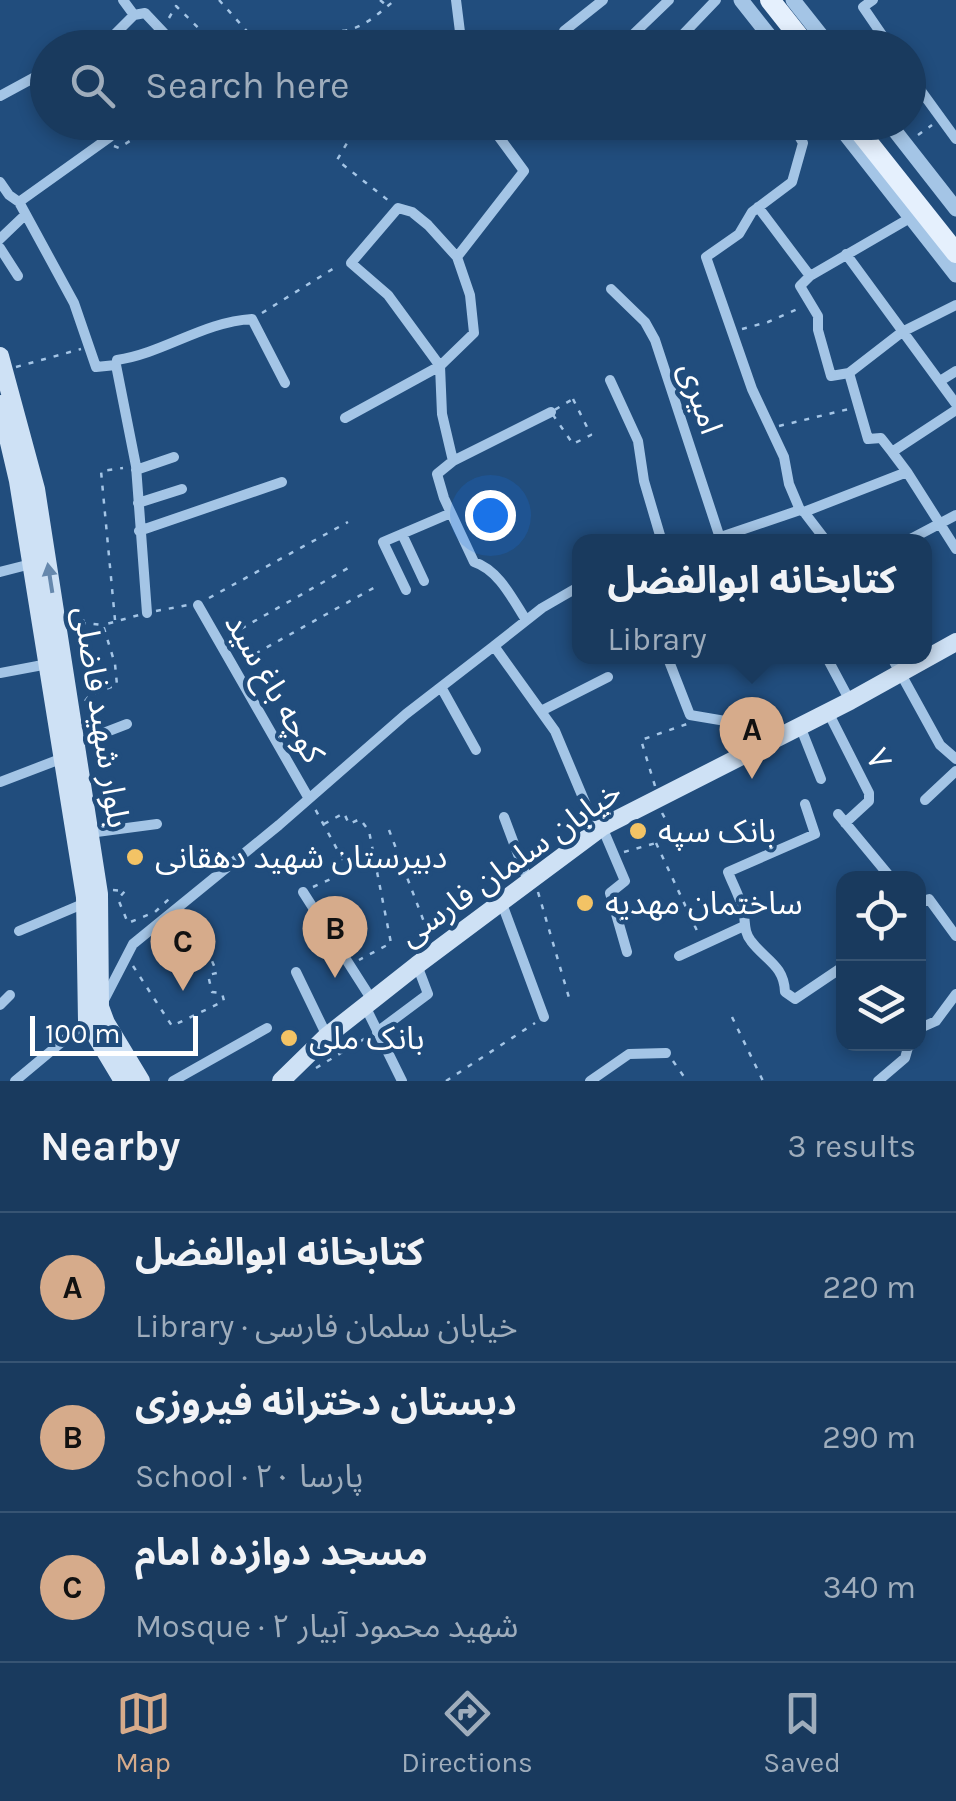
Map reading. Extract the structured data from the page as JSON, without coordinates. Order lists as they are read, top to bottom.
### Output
{
  "streets": {
    "main road": ["بلوار شهید فاضلی", "خیابان سلمان فارسی"],
    "street": ["امیری", "کوچه باغ سید", "۷"]
  },
  "crossings": [
    ["۷", "خیابان سلمان فارسی"]
  ],
  "places": [
    "بانک سپه",
    "دبیرستان شهید دهقانی",
    "ساختمان مهدیه",
    "بانک ملی"
  ],
  "scale_bar": "100 m",
  "page": {
    "search": "Search here",
    "popup": ["کتابخانه ابوالفضل", "Library"],
    "pins": ["A", "B", "C"],
    "scale": "100 m",
    "heading": ["Nearby", "3 results"],
    "list": [
      {
        "mark": "A",
        "name": "کتابخانه ابوالفضل",
        "note": "Library · خیابان سلمان فارسی",
        "value": "220 m"
      },
      {
        "mark": "B",
        "name": "دبستان دخترانه فیروزی",
        "note": "School · پارسا ۲۰",
        "value": "290 m"
      },
      {
        "mark": "C",
        "name": "مسجد دوازده امام",
        "note": "Mosque · شهید محمود آبیار ۲",
        "value": "340 m"
      }
    ],
    "nav": ["Map", "Directions", "Saved"]
  }
}
